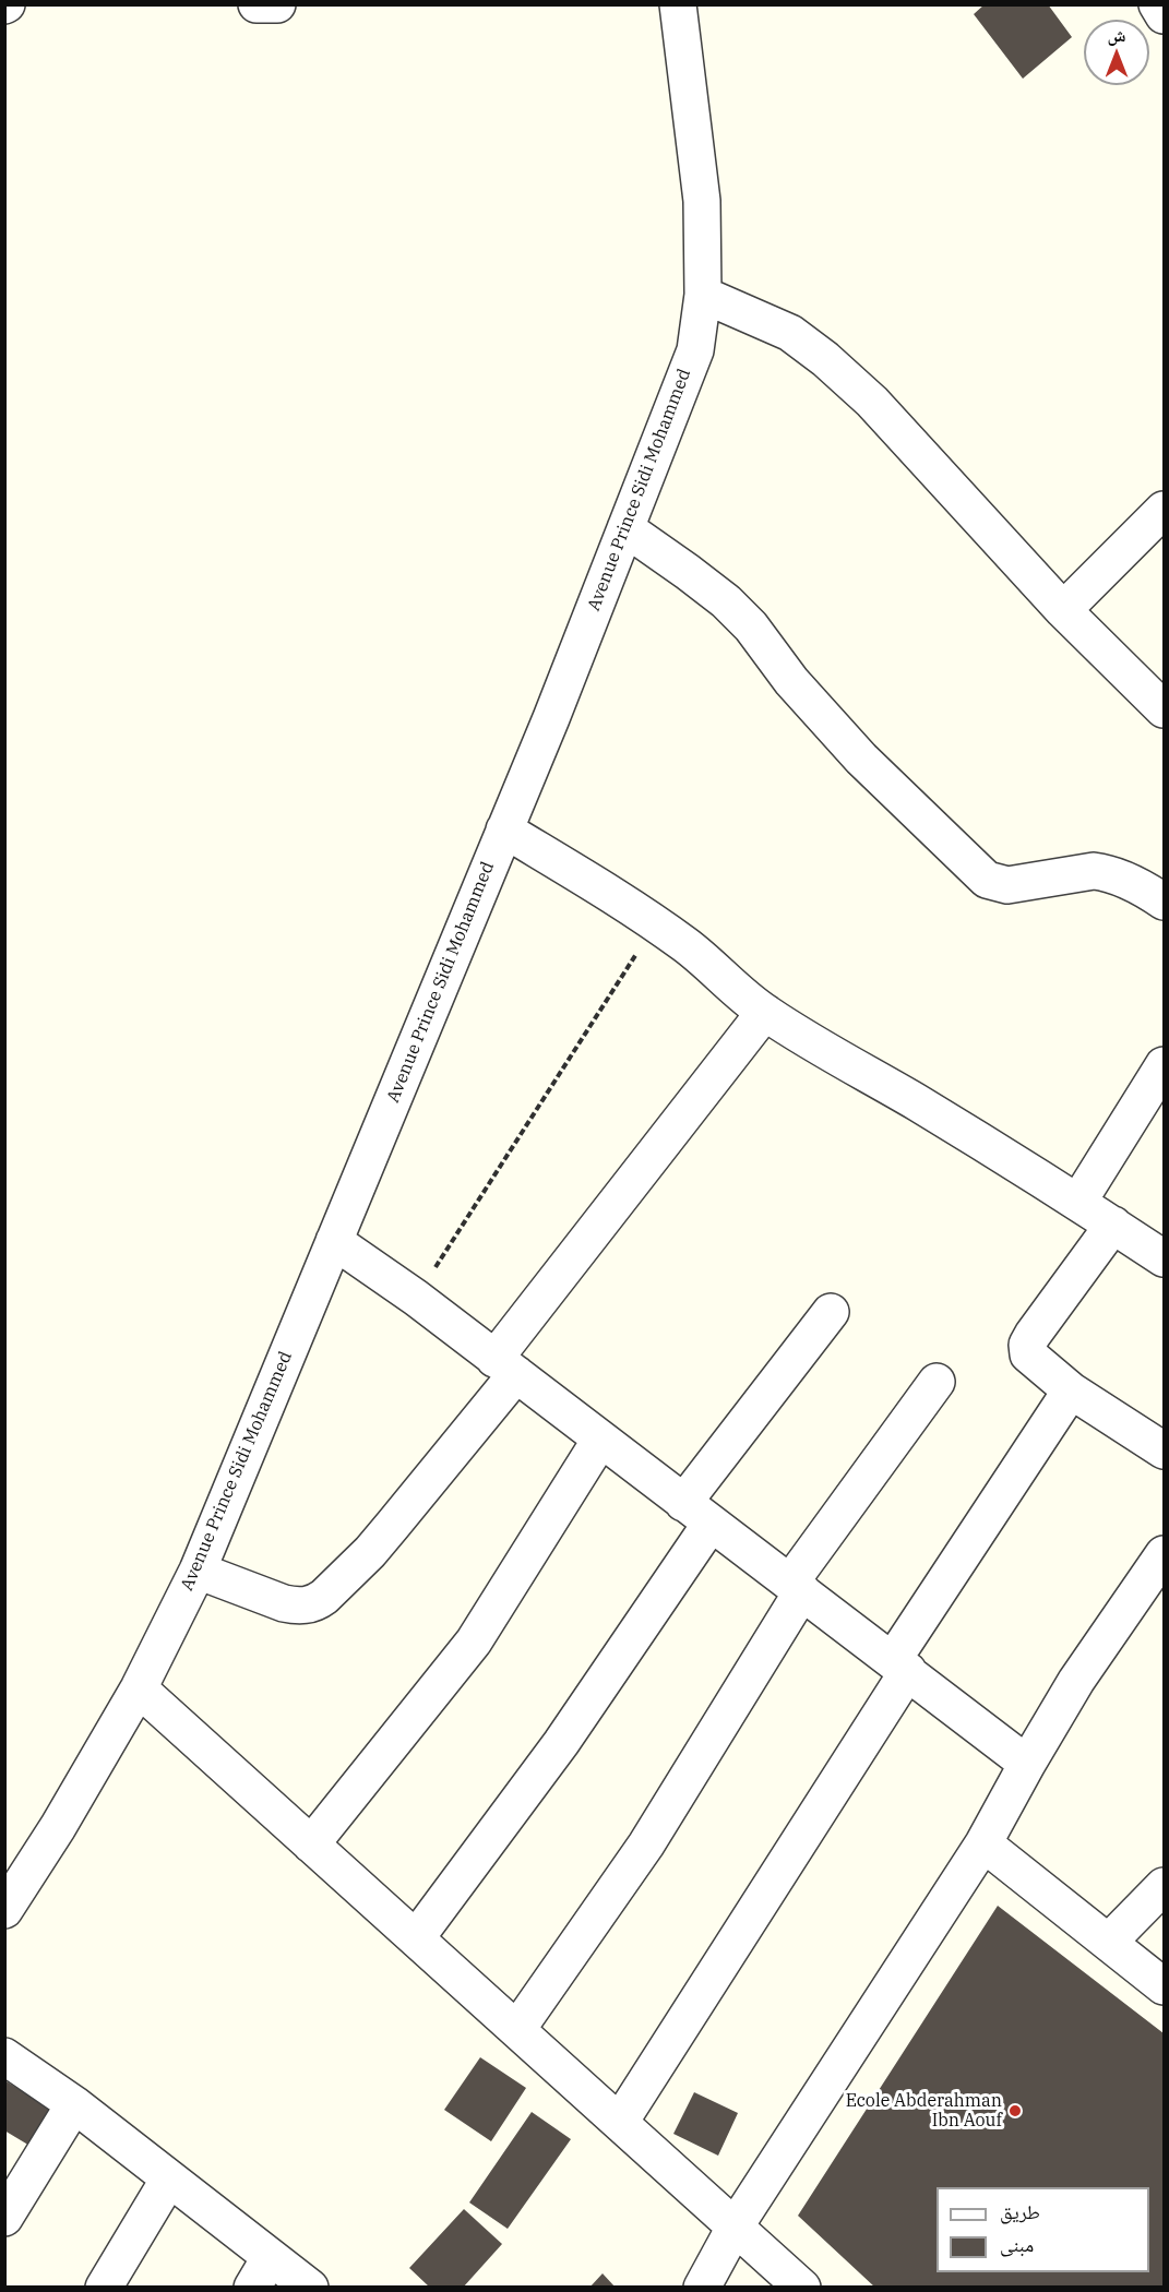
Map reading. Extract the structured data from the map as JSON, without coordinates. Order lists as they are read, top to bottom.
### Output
{
  "streets": {
    "street": ["Avenue Prince Sidi Mohammed"]
  },
  "places": ["Ecole Abderahman Ibn Aouf"],
  "legend": ["طريق", "مبنى"],
  "north": "top"
}
